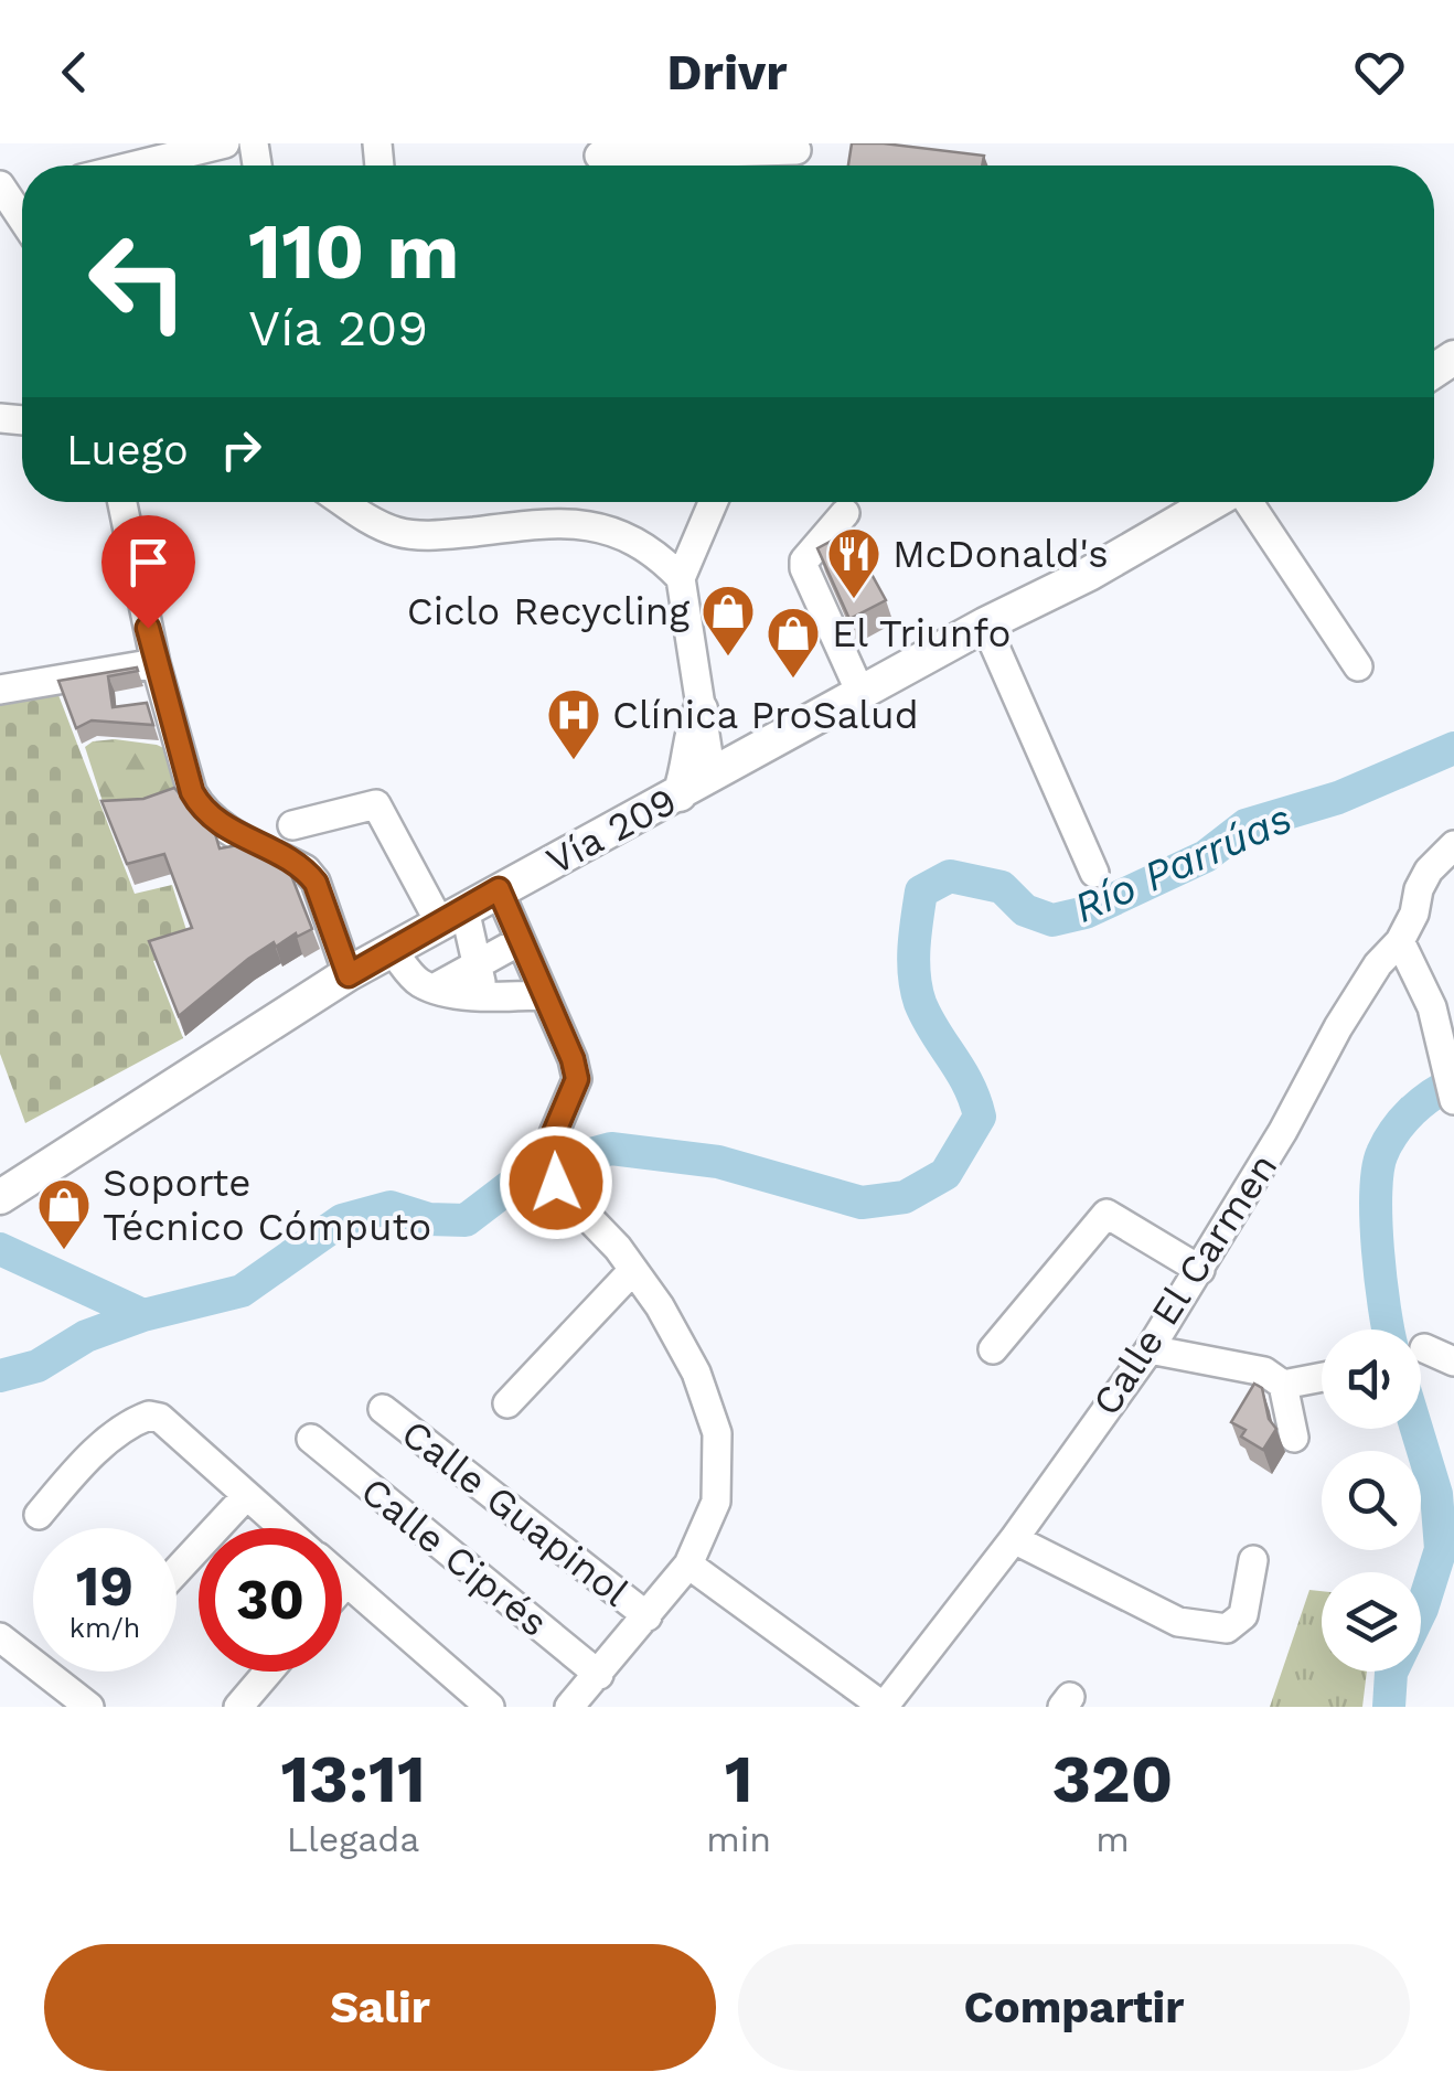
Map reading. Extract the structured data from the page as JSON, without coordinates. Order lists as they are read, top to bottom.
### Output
{
  "streets": {
    "main road": ["Vía 209"],
    "street": ["Calle El Carmen", "Calle Guapinol", "Calle Ciprés"]
  },
  "water": ["Río Parrúas"],
  "places": {
    "restaurant": ["McDonald's"],
    "shop": ["Ciclo Recycling", "El Triunfo", "Soporte Técnico Cómputo"],
    "hospital": ["Clínica ProSalud"]
  },
  "page": {
    "header": "Drivr",
    "turn": ["110 m", "Vía 209"],
    "then": "Luego",
    "speed": "19 km/h",
    "limit": "30",
    "eta": [
      "13:11",
      "Llegada",
      "1",
      "min",
      "320",
      "m"
    ],
    "buttons": ["Salir", "Compartir"]
  }
}
